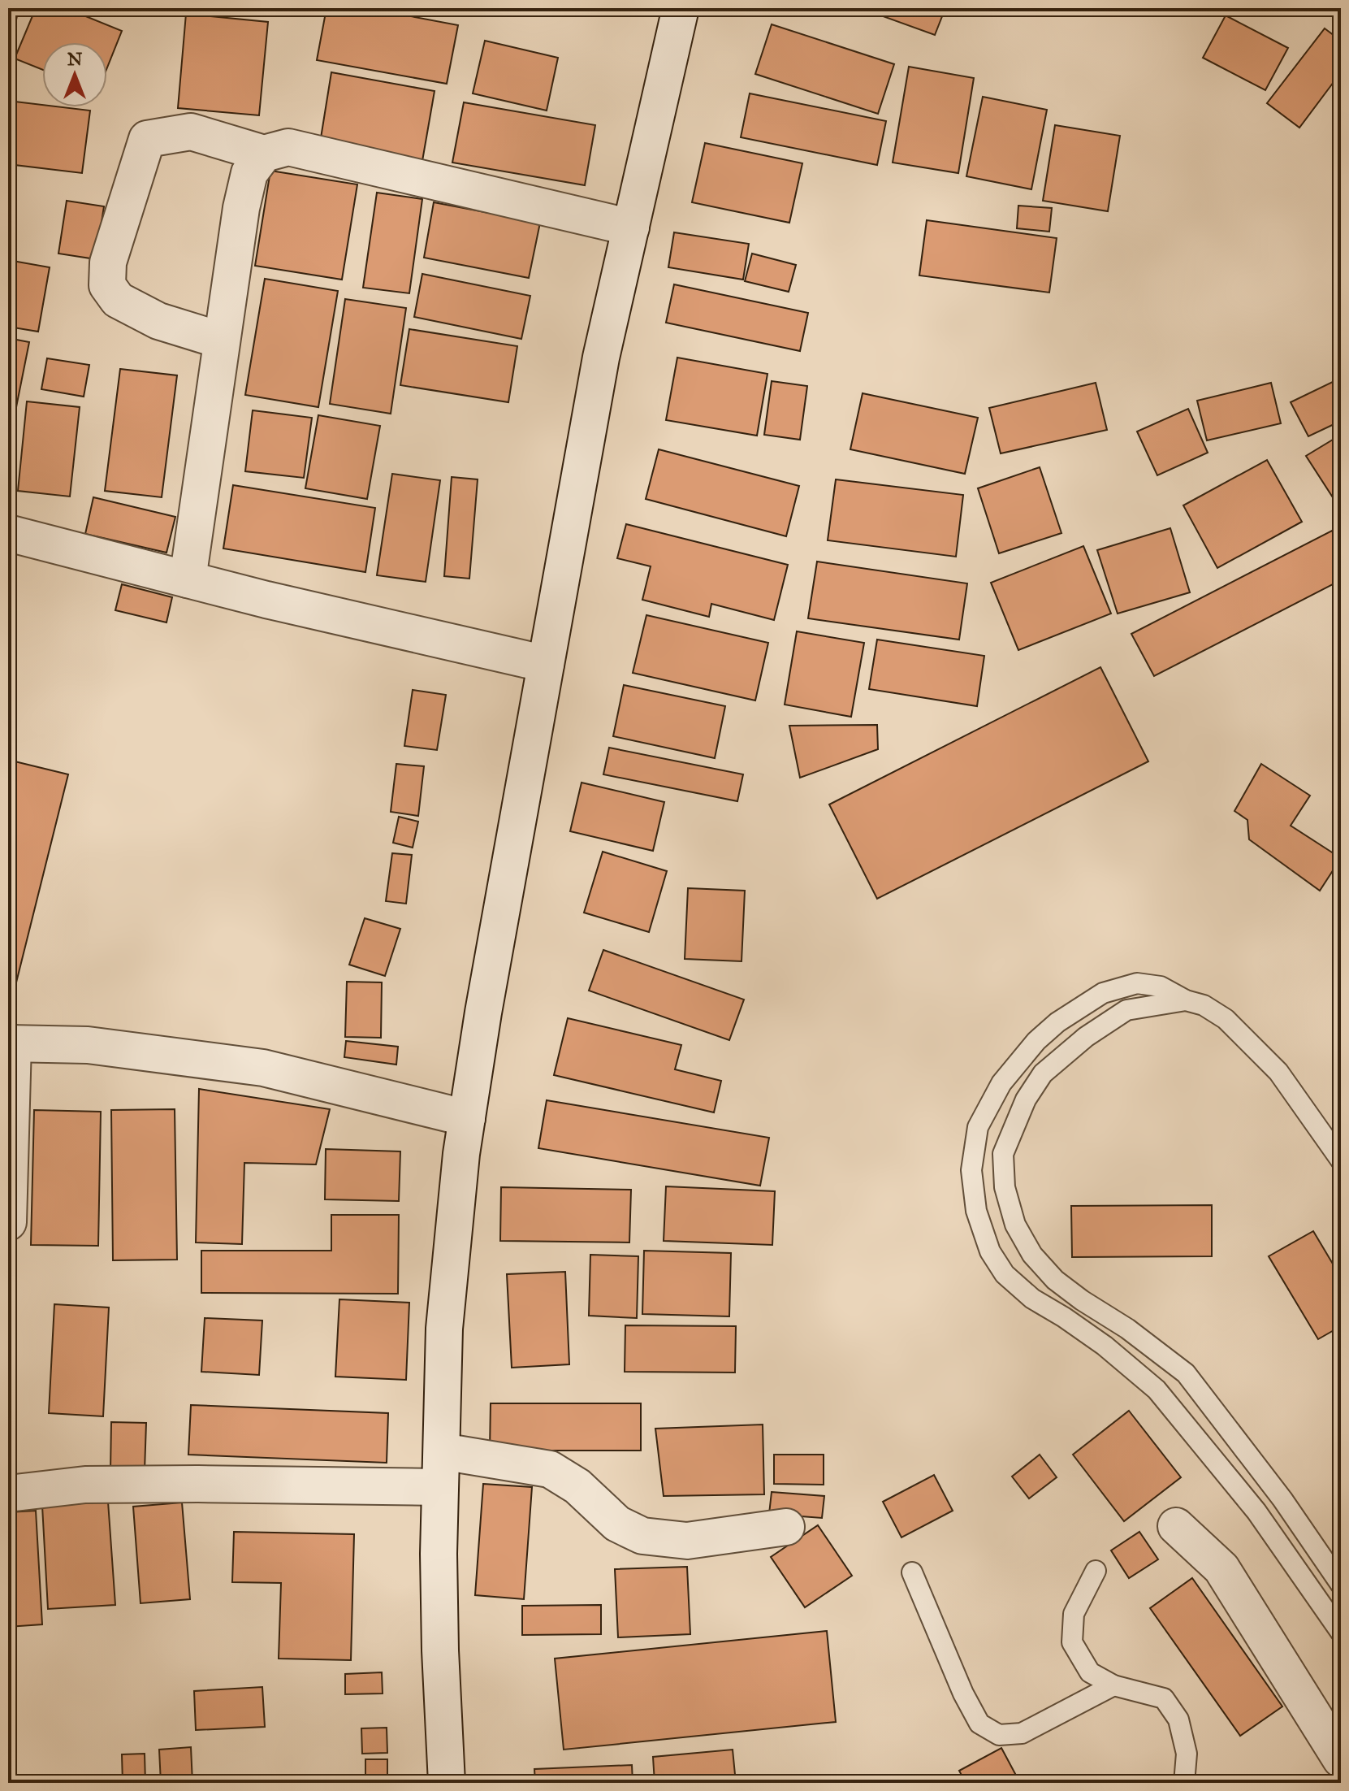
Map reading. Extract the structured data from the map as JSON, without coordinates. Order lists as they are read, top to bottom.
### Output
{
  "north": "top"
}
